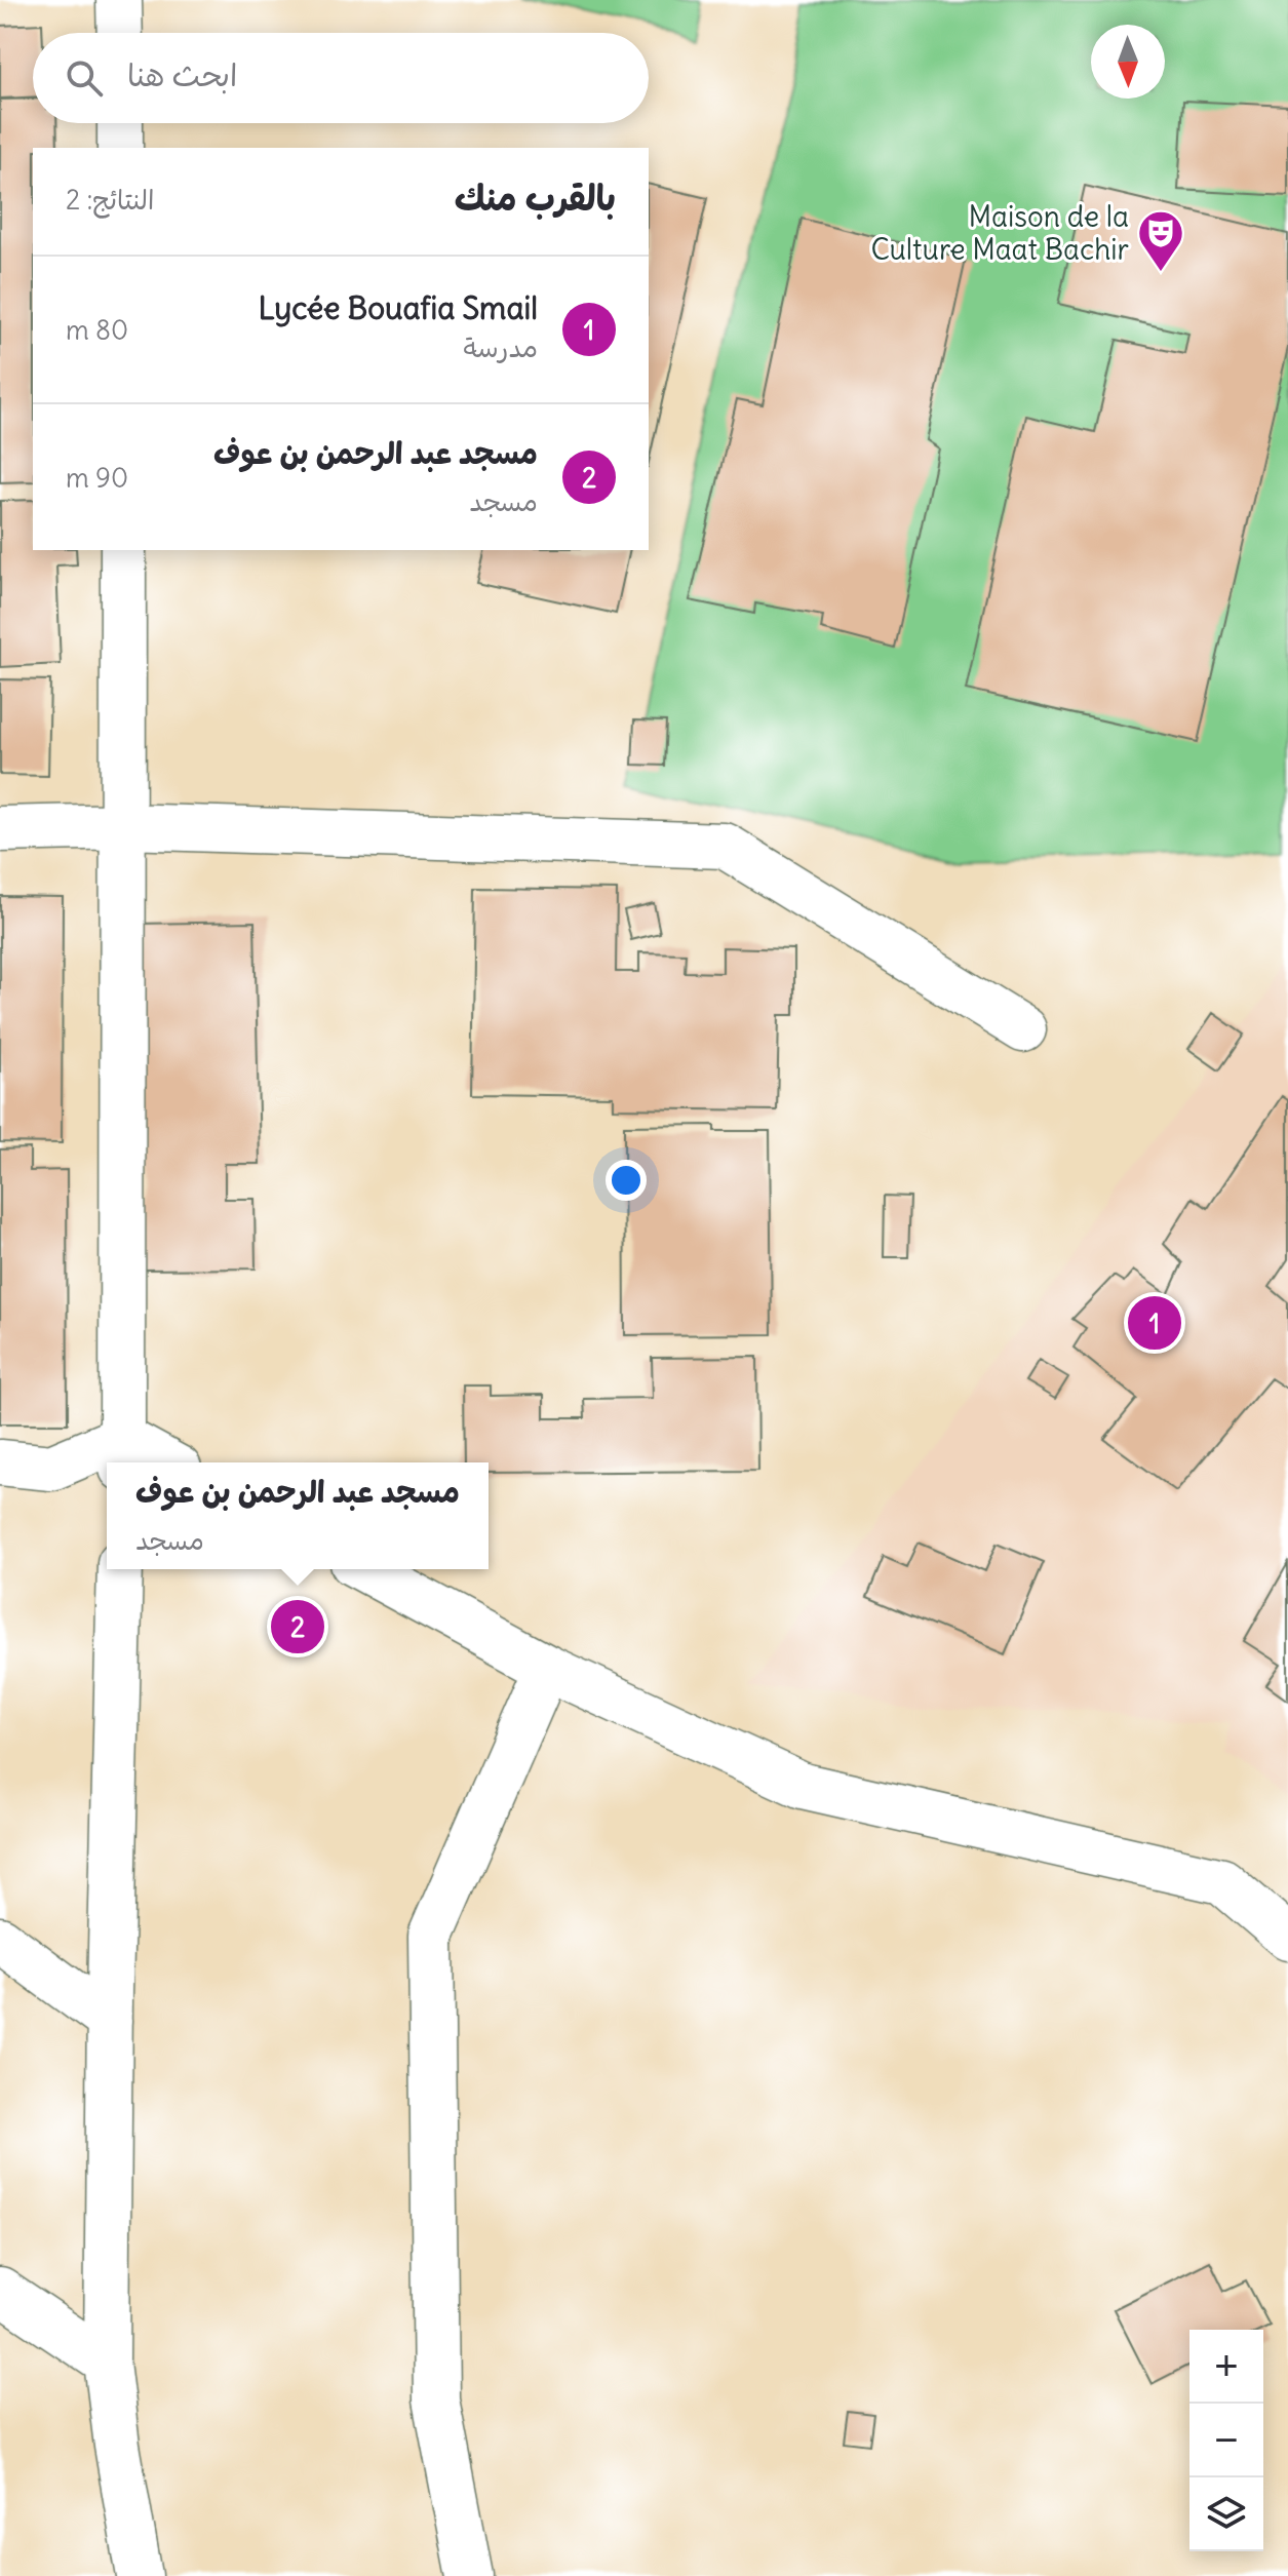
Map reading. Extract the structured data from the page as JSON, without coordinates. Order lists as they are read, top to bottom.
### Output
{
  "places": {
    "theatre": ["Maison de la Culture Maat Bachir"]
  },
  "north": "bottom",
  "page": {
    "search": "ابحث هنا",
    "heading": ["بالقرب منك", "النتائج: 2"],
    "list": [
      {
        "mark": "1",
        "name": "Lycée Bouafia Smail",
        "note": "مدرسة",
        "value": "80 m"
      },
      {
        "mark": "2",
        "name": "مسجد عبد الرحمن بن عوف",
        "note": "مسجد",
        "value": "90 m"
      }
    ],
    "pins": ["1", "2"],
    "popup": ["مسجد عبد الرحمن بن عوف", "مسجد"],
    "map_buttons": ["+", "−"]
  }
}
